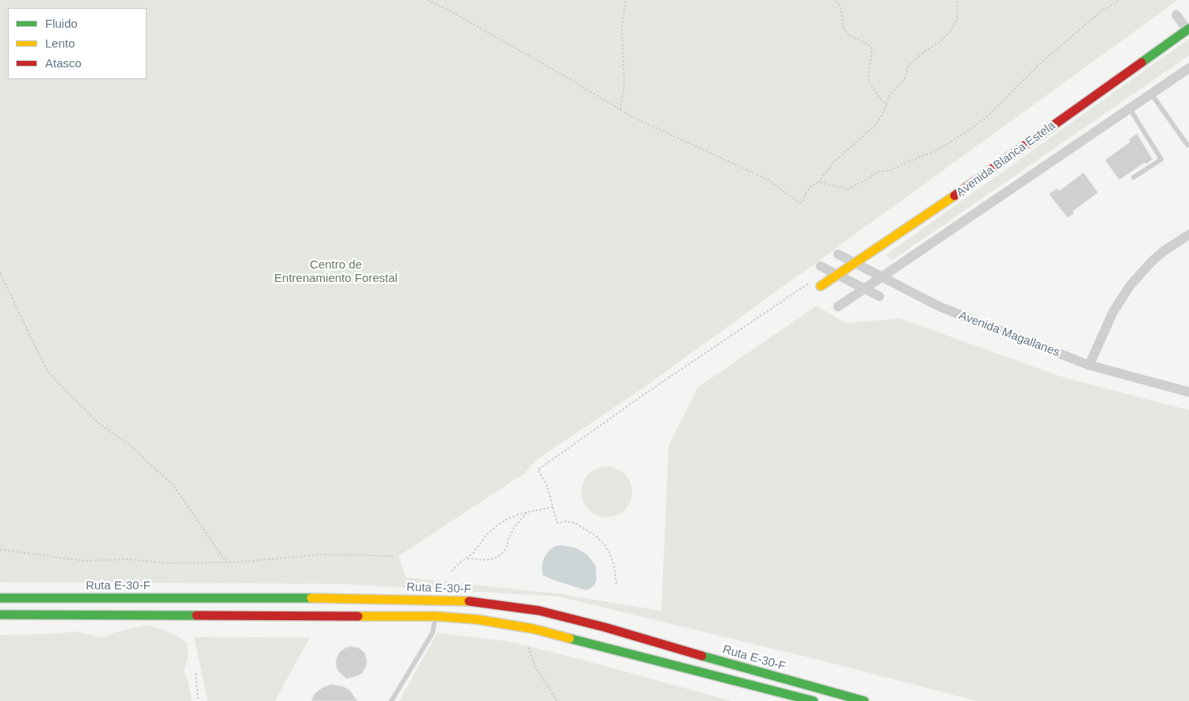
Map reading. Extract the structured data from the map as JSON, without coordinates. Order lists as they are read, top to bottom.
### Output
{
  "streets": {
    "main road": ["Avenida Blanca Estela", "Ruta E-30-F"],
    "street": ["Avenida Magallanes"]
  },
  "crossings": [
    ["Avenida Blanca Estela", "Avenida Magallanes"]
  ],
  "parks": ["Centro de Entrenamiento Forestal"],
  "legend": ["Fluido", "Lento", "Atasco"]
}
